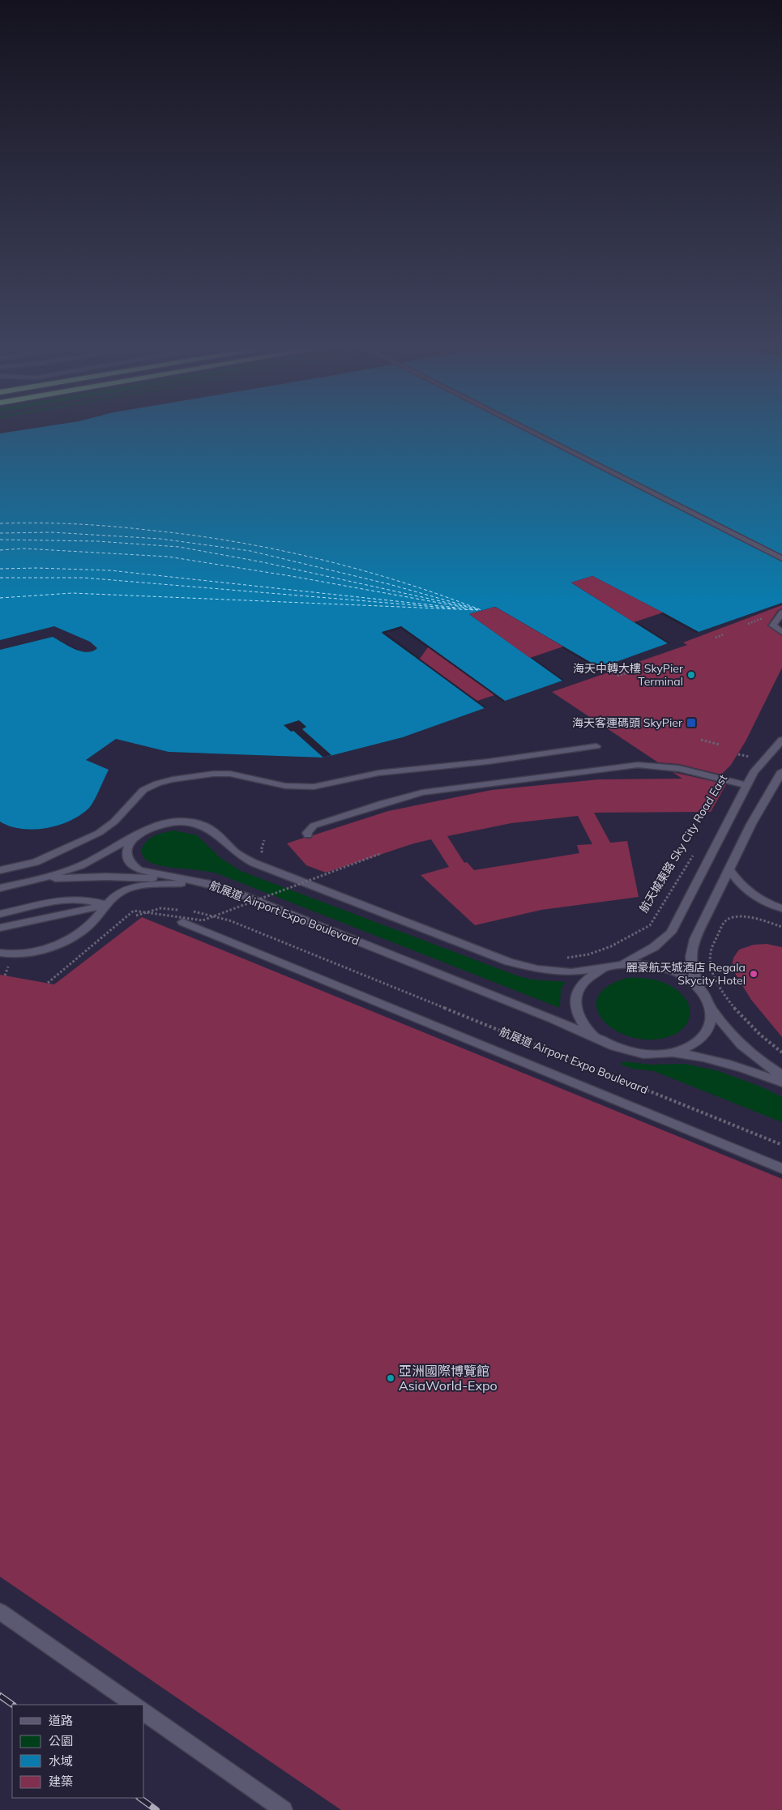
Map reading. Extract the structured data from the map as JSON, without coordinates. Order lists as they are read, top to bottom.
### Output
{
  "streets": {
    "street": ["航展道 Airport Expo Boulevard"],
    "path": ["航天城東路 Sky City Road East"]
  },
  "places": {
    "other": ["海天中轉大樓 SkyPier Terminal", "麗豪航天城酒店 Regala Skycity Hotel", "亞洲國際博覽館 AsiaWorld-Expo"],
    "transit": ["海天客運碼頭 SkyPier"]
  },
  "legend": [
    "道路",
    "公園",
    "水域",
    "建築"
  ]
}
